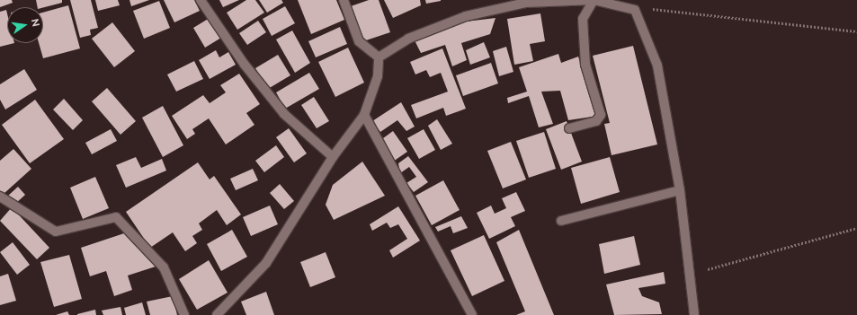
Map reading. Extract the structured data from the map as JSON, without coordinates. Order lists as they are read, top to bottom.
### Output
{
  "north": "right"
}
